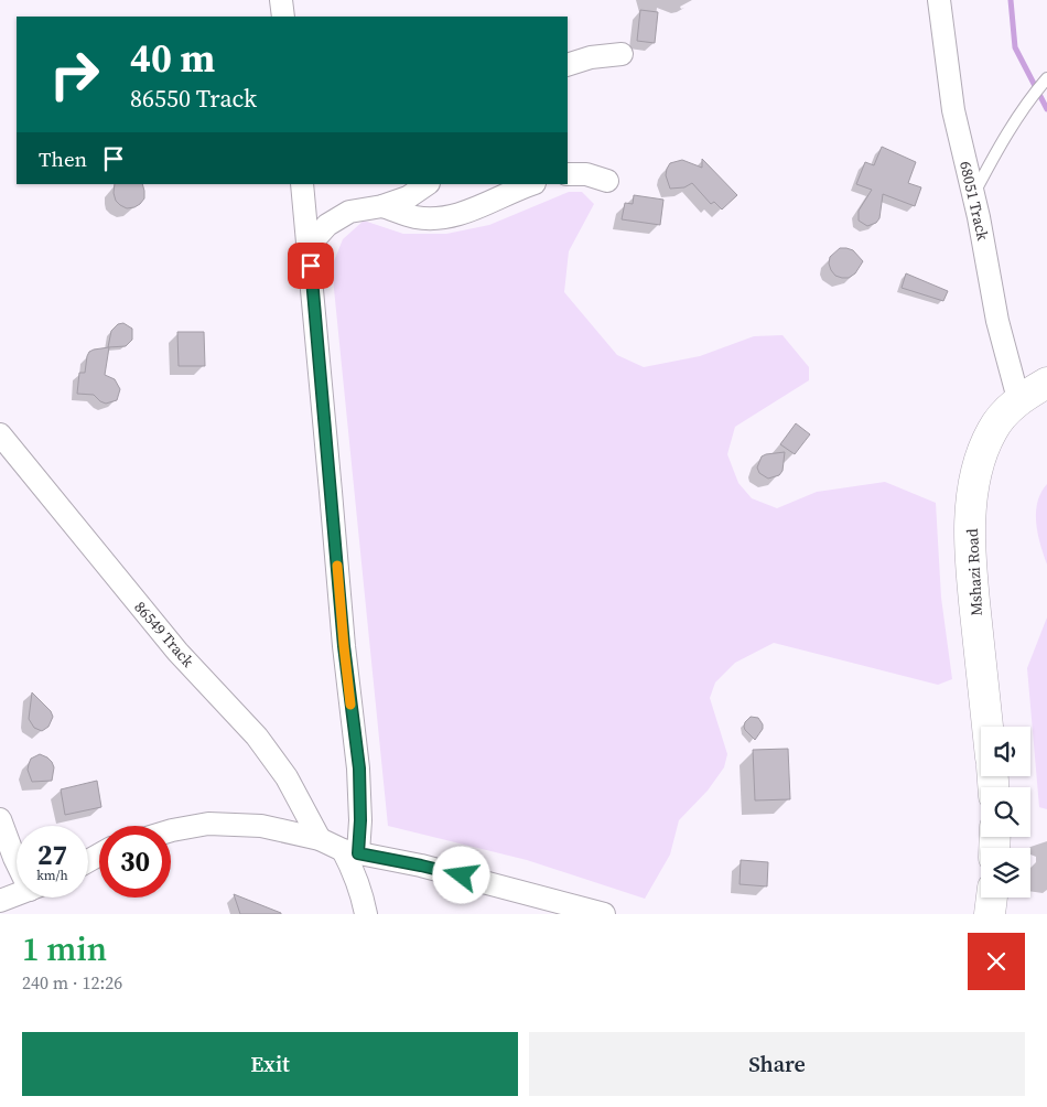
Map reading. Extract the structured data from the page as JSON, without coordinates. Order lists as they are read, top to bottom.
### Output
{
  "streets": {
    "street": ["68051 Track", "Mshazi Road", "86549 Track"]
  },
  "crossings": [
    ["68051 Track", "Mshazi Road"]
  ],
  "page": {
    "turn": ["40 m", "86550 Track"],
    "then": "Then",
    "speed": "27 km/h",
    "limit": "30",
    "heading": ["1 min", "240 m · 12:26"],
    "buttons": ["Exit", "Share"]
  }
}
